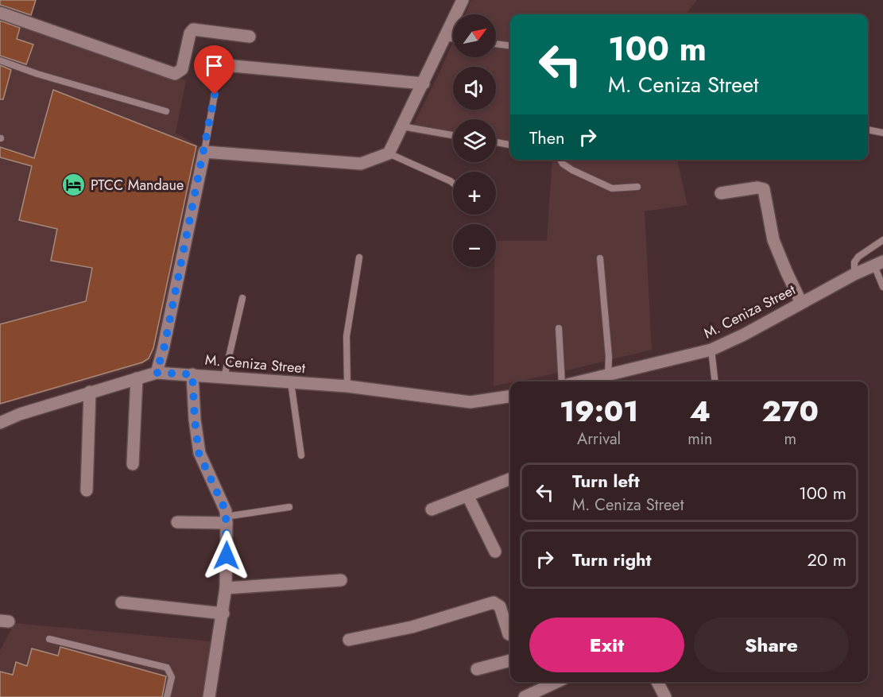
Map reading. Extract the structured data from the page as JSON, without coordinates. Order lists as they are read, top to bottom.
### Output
{
  "streets": {
    "street": ["M. Ceniza Street"]
  },
  "places": {
    "hotel": ["PTCC Mandaue"]
  },
  "north": "top right",
  "page": {
    "map_buttons": ["+", "−"],
    "turn": ["100 m", "M. Ceniza Street"],
    "then": "Then",
    "eta": [
      "19:01",
      "Arrival",
      "4",
      "min",
      "270",
      "m"
    ],
    "list": [
      {
        "name": "Turn left",
        "note": "M. Ceniza Street",
        "value": "100 m"
      },
      {
        "name": "Turn right",
        "value": "20 m"
      }
    ],
    "buttons": ["Exit", "Share"]
  }
}
